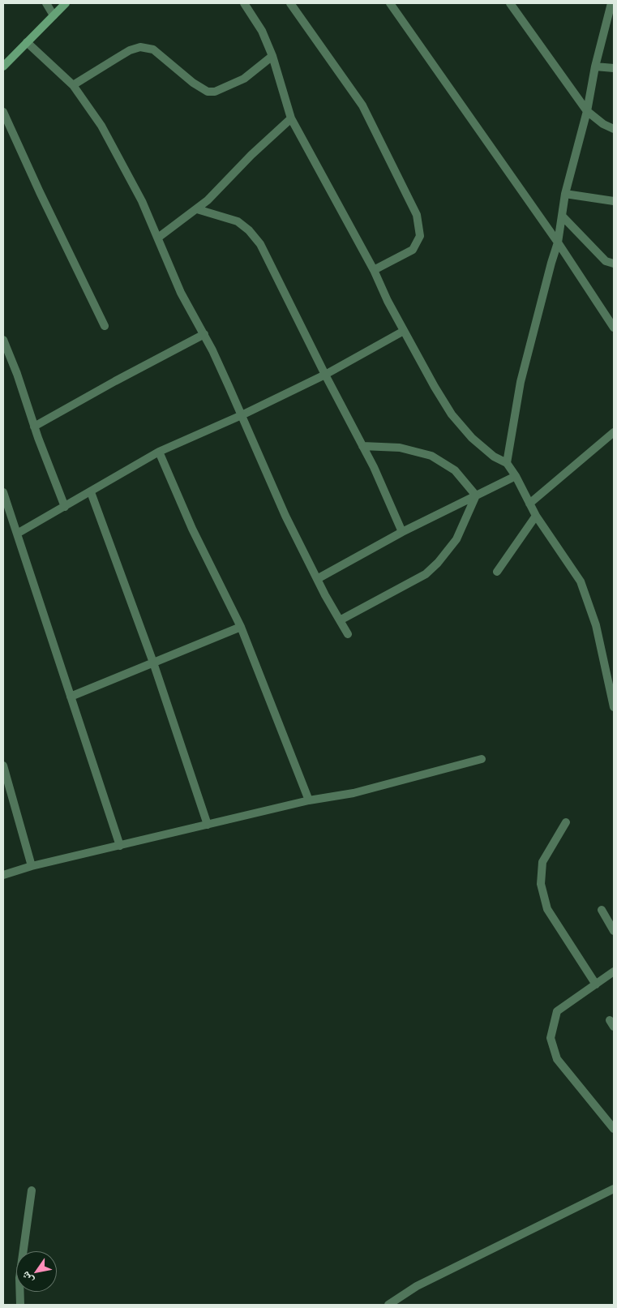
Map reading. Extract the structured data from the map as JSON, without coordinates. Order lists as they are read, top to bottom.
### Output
{
  "north": "bottom left"
}
